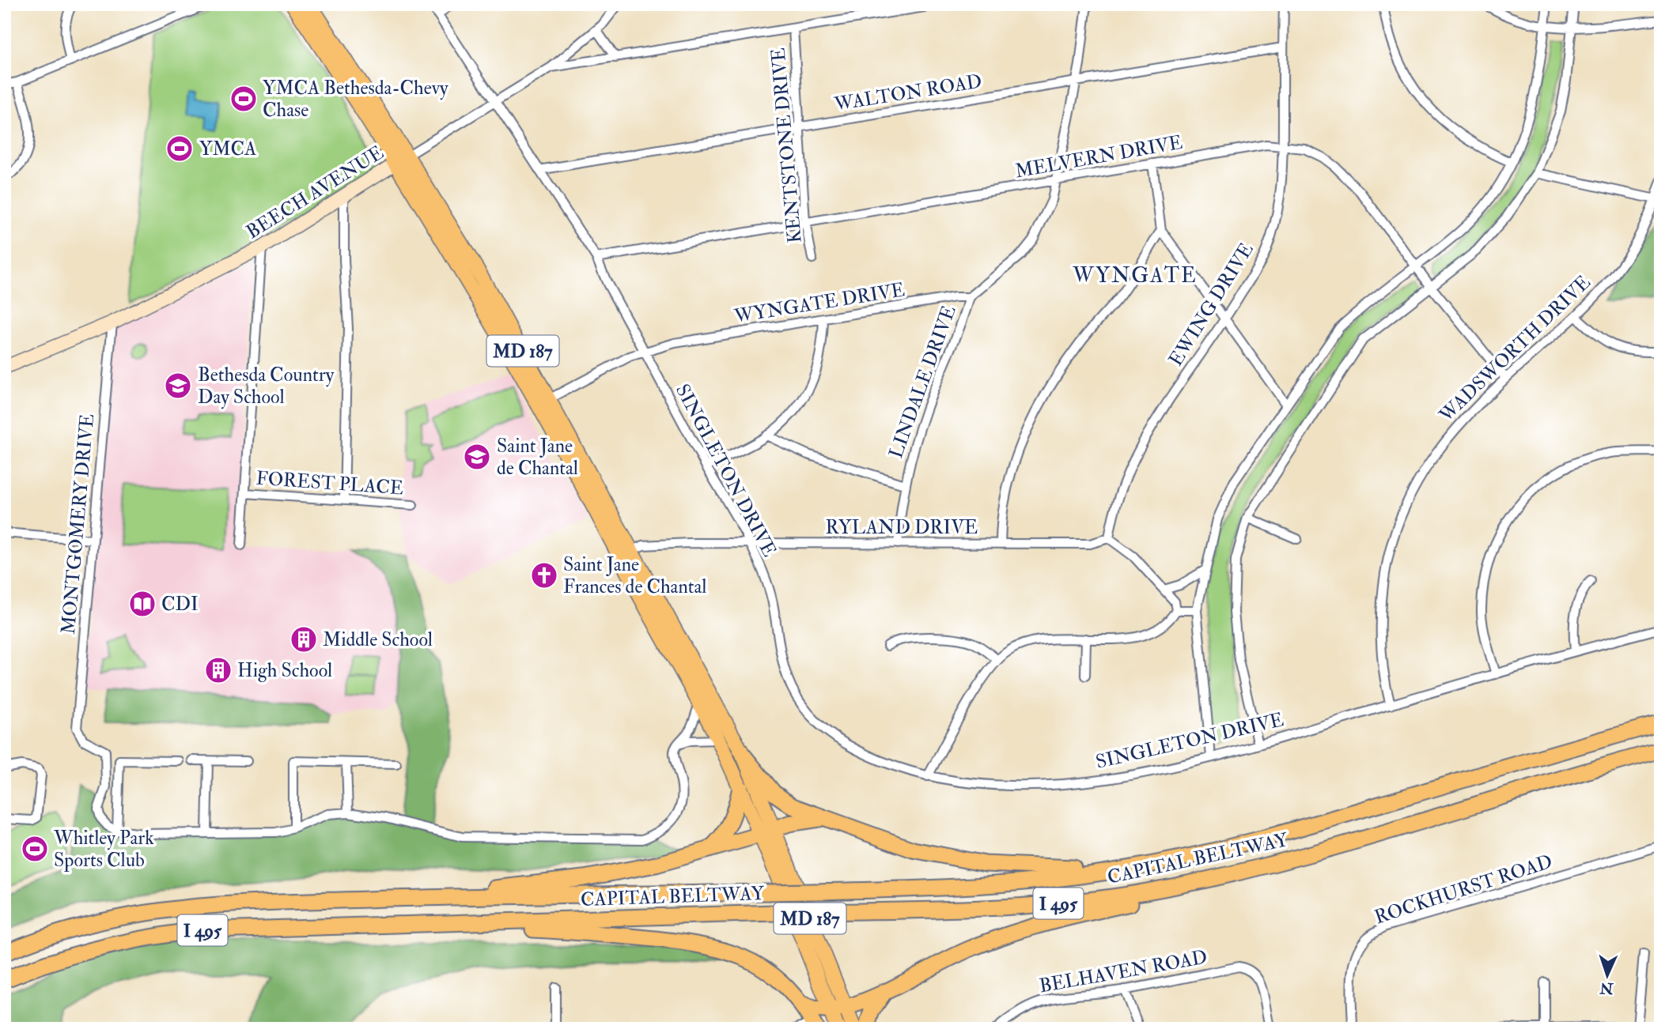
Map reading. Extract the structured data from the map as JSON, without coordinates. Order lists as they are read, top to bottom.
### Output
{
  "streets": {
    "highway": ["CAPITAL BELTWAY", "I 495"],
    "main road": ["MD 187"],
    "street": [
      "WALTON ROAD",
      "KENTSTONE DRIVE",
      "MELVERN DRIVE",
      "BEECH AVENUE",
      "WYNGATE DRIVE",
      "EWING DRIVE",
      "WADSWORTH DRIVE",
      "LINDALE DRIVE",
      "SINGLETON DRIVE",
      "FOREST PLACE",
      "MONTGOMERY DRIVE",
      "RYLAND DRIVE",
      "ROCKHURST ROAD",
      "BELHAVEN ROAD"
    ]
  },
  "crossings": [
    ["WALTON ROAD", "KENTSTONE DRIVE"],
    ["WALTON ROAD", "EWING DRIVE"],
    ["WALTON ROAD", "SINGLETON DRIVE"],
    ["KENTSTONE DRIVE", "MELVERN DRIVE"],
    ["MELVERN DRIVE", "EWING DRIVE"],
    ["MELVERN DRIVE", "WADSWORTH DRIVE"],
    ["MELVERN DRIVE", "SINGLETON DRIVE"],
    ["BEECH AVENUE", "MD 187"],
    ["BEECH AVENUE", "SINGLETON DRIVE"],
    ["BEECH AVENUE", "MONTGOMERY DRIVE"],
    ["WYNGATE DRIVE", "MD 187"],
    ["WYNGATE DRIVE", "LINDALE DRIVE"],
    ["WYNGATE DRIVE", "SINGLETON DRIVE"],
    ["EWING DRIVE", "RYLAND DRIVE"],
    ["WADSWORTH DRIVE", "SINGLETON DRIVE"],
    ["MD 187", "RYLAND DRIVE"],
    ["LINDALE DRIVE", "RYLAND DRIVE"],
    ["SINGLETON DRIVE", "RYLAND DRIVE"]
  ],
  "districts": ["WYNGATE"],
  "places": {
    "sports": ["YMCA Bethesda-Chevy Chase", "YMCA", "Whitley Park Sports Club"],
    "school or university": ["Bethesda Country Day School", "Saint Jane de Chantal"],
    "church": ["Saint Jane Frances de Chantal"],
    "library": ["CDI"],
    "building": ["Middle School", "High School"]
  },
  "north": "bottom"
}
